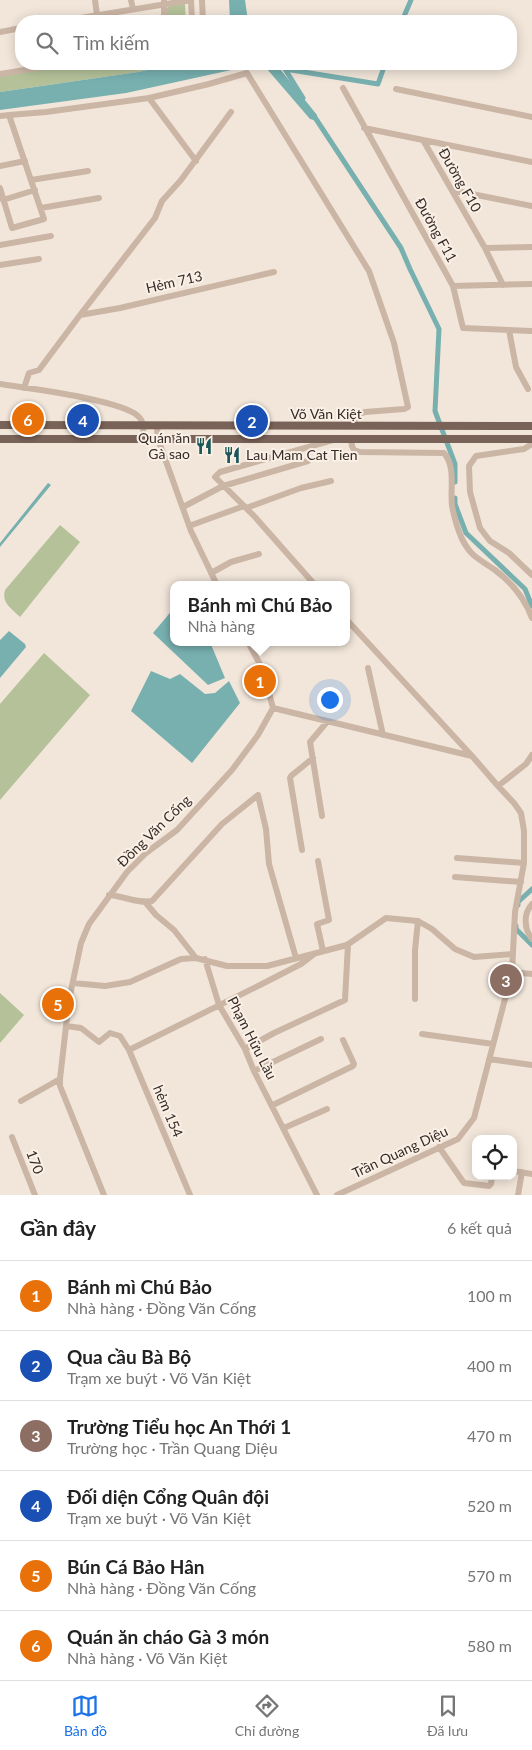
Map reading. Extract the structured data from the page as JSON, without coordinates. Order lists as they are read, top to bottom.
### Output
{
  "streets": {
    "main road": ["Võ Văn Kiệt"],
    "street": [
      "Đường F10",
      "Đường F11",
      "Hẻm 713",
      "Đồng Văn Cống",
      "Phạm Hữu Lầu",
      "hẻm 154",
      "Trần Quang Diệu",
      "170"
    ]
  },
  "crossings": [
    ["Đường F10", "Đường F11"],
    ["Đồng Văn Cống", "hẻm 154"]
  ],
  "places": {
    "restaurant": ["Quán ăn Gà sao", "Lau Mam Cat Tien"]
  },
  "page": {
    "search": "Tìm kiếm",
    "pins": [
      "6",
      "4",
      "2",
      "1",
      "3",
      "5"
    ],
    "popup": ["Bánh mì Chú Bảo", "Nhà hàng"],
    "heading": ["Gần đây", "6 kết quả"],
    "list": [
      {
        "mark": "1",
        "name": "Bánh mì Chú Bảo",
        "note": "Nhà hàng · Đồng Văn Cống",
        "value": "100 m"
      },
      {
        "mark": "2",
        "name": "Qua cầu Bà Bộ",
        "note": "Trạm xe buýt · Võ Văn Kiệt",
        "value": "400 m"
      },
      {
        "mark": "3",
        "name": "Trường Tiểu học An Thới 1",
        "note": "Trường học · Trần Quang Diệu",
        "value": "470 m"
      },
      {
        "mark": "4",
        "name": "Đối diện Cổng Quân đội",
        "note": "Trạm xe buýt · Võ Văn Kiệt",
        "value": "520 m"
      },
      {
        "mark": "5",
        "name": "Bún Cá Bảo Hân",
        "note": "Nhà hàng · Đồng Văn Cống",
        "value": "570 m"
      },
      {
        "mark": "6",
        "name": "Quán ăn cháo Gà 3 món",
        "note": "Nhà hàng · Võ Văn Kiệt",
        "value": "580 m"
      }
    ],
    "nav": ["Bản đồ", "Chỉ đường", "Đã lưu"]
  }
}
